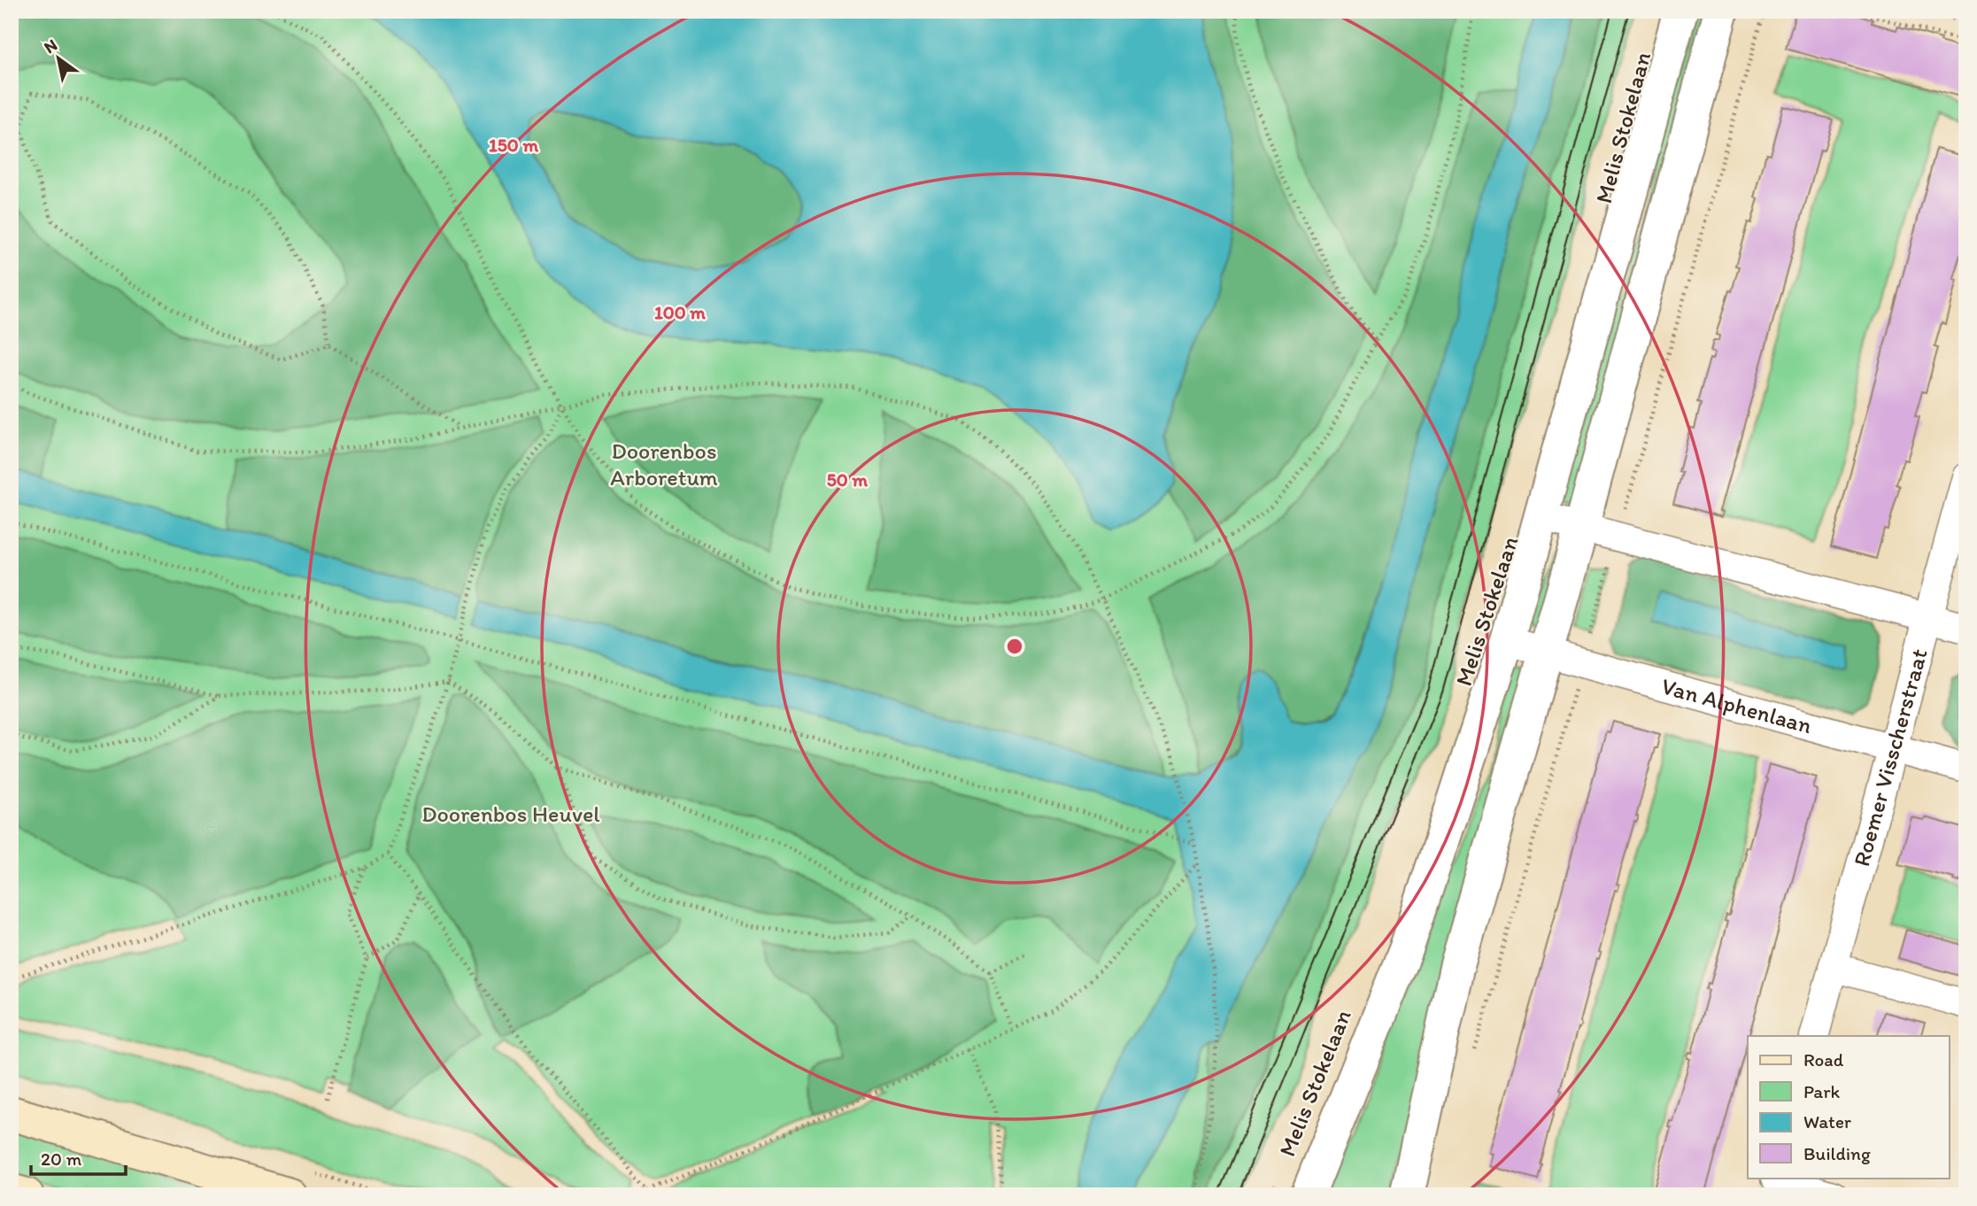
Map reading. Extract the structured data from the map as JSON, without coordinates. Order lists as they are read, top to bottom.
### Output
{
  "streets": {
    "street": ["Melis Stokelaan", "Van Alphenlaan", "Roemer Visscherstraat"]
  },
  "crossings": [
    ["Melis Stokelaan", "Van Alphenlaan"],
    ["Van Alphenlaan", "Roemer Visscherstraat"]
  ],
  "parks": ["Doorenbos Arboretum", "Doorenbos Heuvel"],
  "legend": [
    "Road",
    "Park",
    "Water",
    "Building"
  ],
  "scale_bar": "20 m",
  "north": "top left",
  "rings": ["150 m", "100 m", "50 m"]
}
